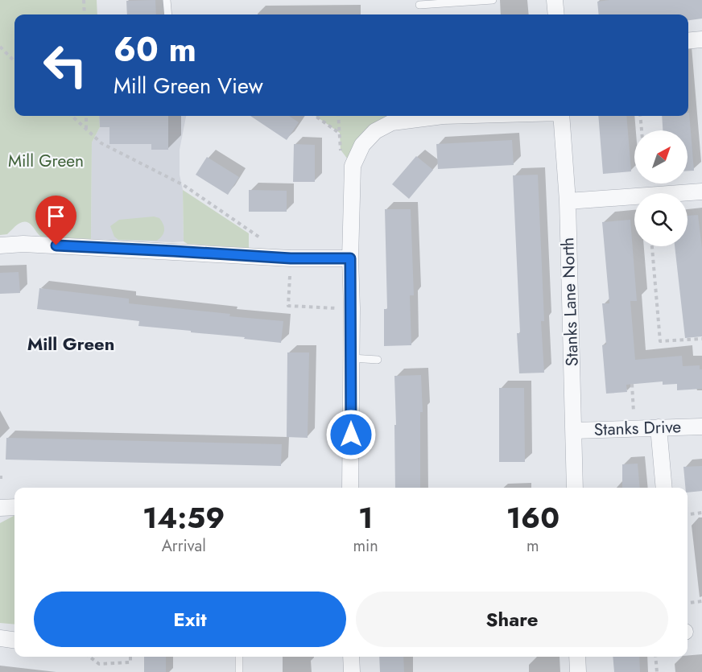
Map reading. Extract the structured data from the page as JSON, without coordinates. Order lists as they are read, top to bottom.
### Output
{
  "streets": {
    "street": ["Stanks Lane North", "Stanks Drive"]
  },
  "crossings": [
    ["Stanks Lane North", "Stanks Drive"]
  ],
  "districts": ["Mill Green"],
  "parks": ["Mill Green"],
  "north": "top right",
  "page": {
    "turn": ["60 m", "Mill Green View"],
    "eta": [
      "14:59",
      "Arrival",
      "1",
      "min",
      "160",
      "m"
    ],
    "buttons": ["Exit", "Share"]
  }
}
